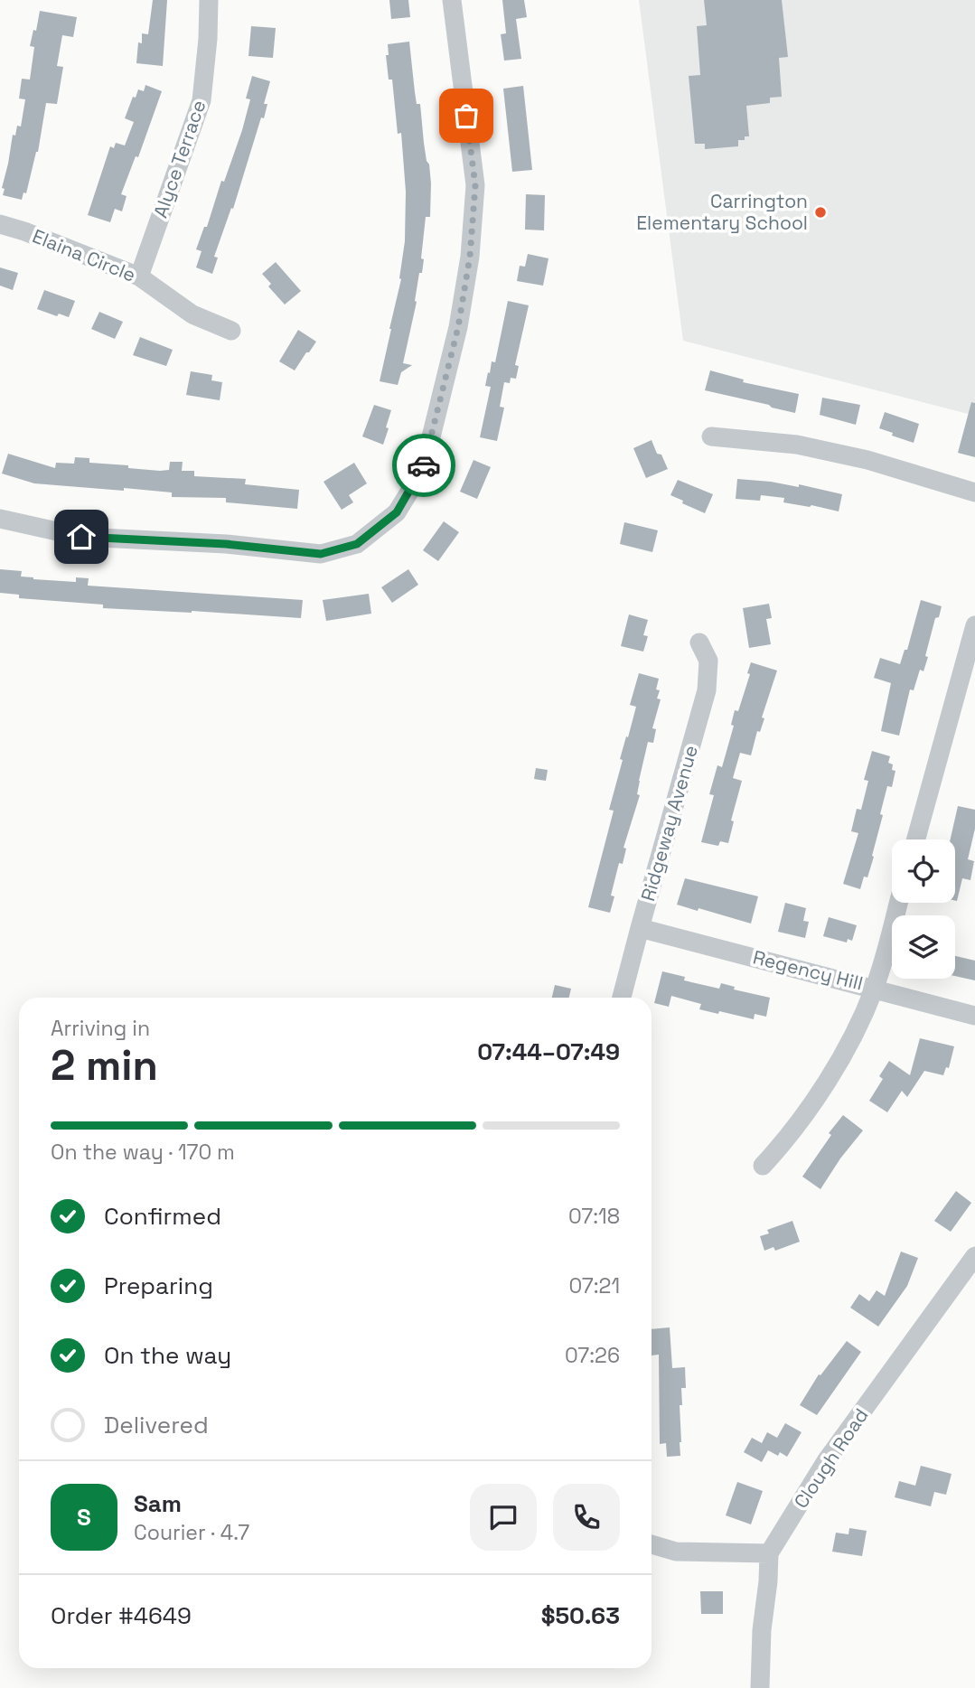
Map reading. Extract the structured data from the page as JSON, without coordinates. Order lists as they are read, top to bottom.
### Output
{
  "streets": {
    "street": [
      "Alyce Terrace",
      "Elaina Circle",
      "Ridgeway Avenue",
      "Regency Hill",
      "Clough Road"
    ]
  },
  "crossings": [
    ["Alyce Terrace", "Elaina Circle"],
    ["Ridgeway Avenue", "Regency Hill"]
  ],
  "places": ["Carrington Elementary School"],
  "page": {
    "heading": ["2 min", "Arriving in", "07:44–07:49"],
    "panel": [
      "Sam",
      "Courier · 4.7",
      "Order #4649",
      "$50.63"
    ],
    "bar": "On the way · 170 m",
    "list": [
      ["Confirmed", "07:18"],
      ["Preparing", "07:21"],
      ["On the way", "07:26"],
      "Delivered"
    ],
    "round": "S"
  }
}
